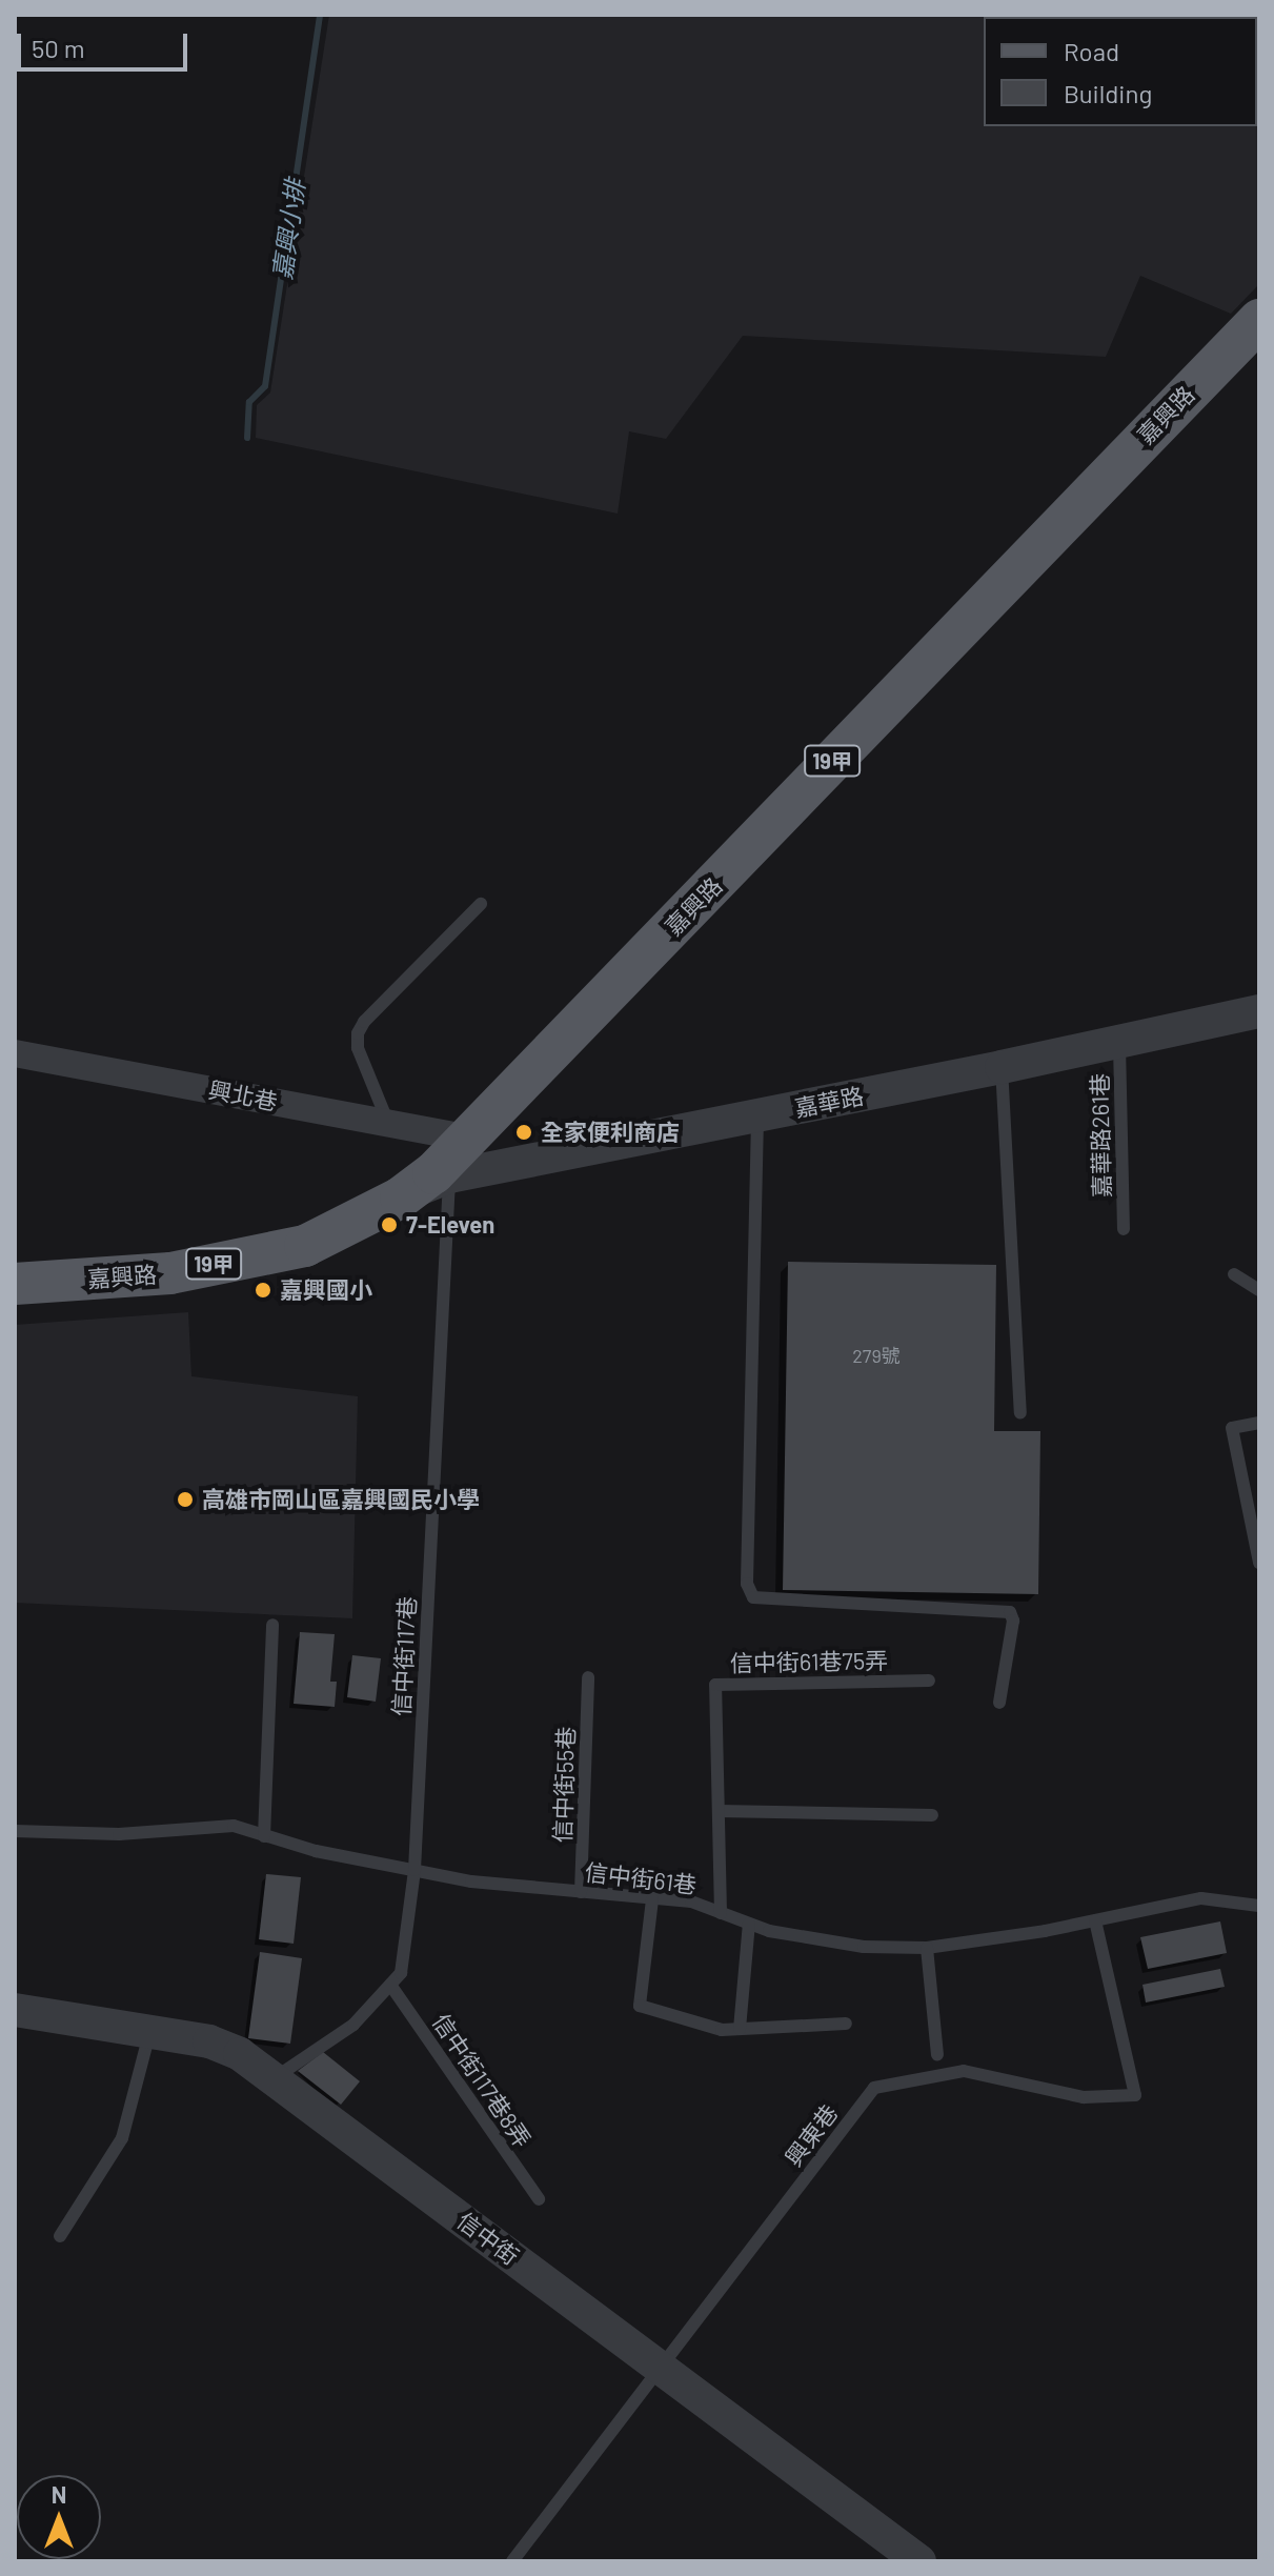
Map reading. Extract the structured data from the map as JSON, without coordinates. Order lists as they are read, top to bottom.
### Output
{
  "streets": {
    "main road": ["嘉興路", "19甲"],
    "street": ["興北巷", "嘉華路", "信中街"],
    "lane": [
      "嘉華路261巷",
      "信中街117巷",
      "信中街61巷75弄",
      "信中街55巷",
      "信中街61巷",
      "信中街117巷8弄",
      "興東巷"
    ]
  },
  "crossings": [
    ["嘉興路", "興北巷"],
    ["嘉興路", "嘉華路"],
    ["嘉華路", "嘉華路261巷"],
    ["嘉華路", "信中街117巷"],
    ["信中街117巷", "信中街61巷"],
    ["信中街117巷", "信中街117巷8弄"],
    ["信中街117巷", "信中街"],
    ["信中街61巷75弄", "信中街61巷"],
    ["信中街55巷", "信中街61巷"],
    ["信中街61巷", "興東巷"],
    ["興東巷", "信中街"]
  ],
  "water": ["嘉興小排"],
  "places": [
    "全家便利商店",
    "7-Eleven",
    "嘉興國小",
    "高雄市岡山區嘉興國民小學"
  ],
  "house_numbers": ["279號"],
  "legend": ["Road", "Building"],
  "scale_bar": "50 m",
  "north": "top"
}
